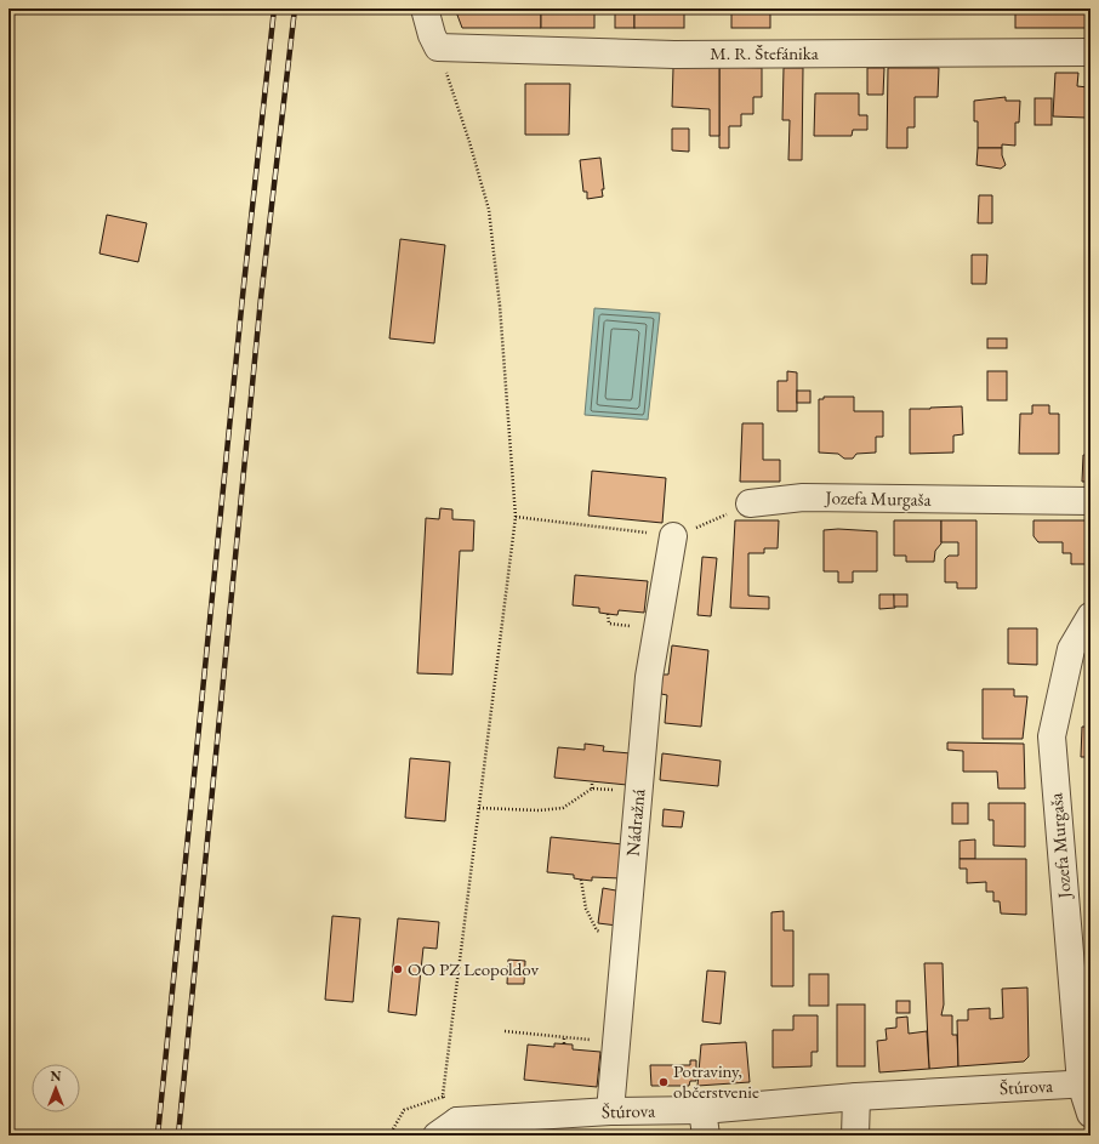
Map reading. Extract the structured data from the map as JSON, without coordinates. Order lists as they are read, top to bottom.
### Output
{
  "streets": {
    "street": [
      "M. R. Štefánika",
      "Jozefa Murgaša",
      "Nádražná",
      "Štúrova"
    ]
  },
  "crossings": [
    ["Jozefa Murgaša", "Štúrova"],
    ["Nádražná", "Štúrova"]
  ],
  "places": ["OO PZ Leopoldov", "Potraviny, občerstvenie"],
  "north": "top"
}
